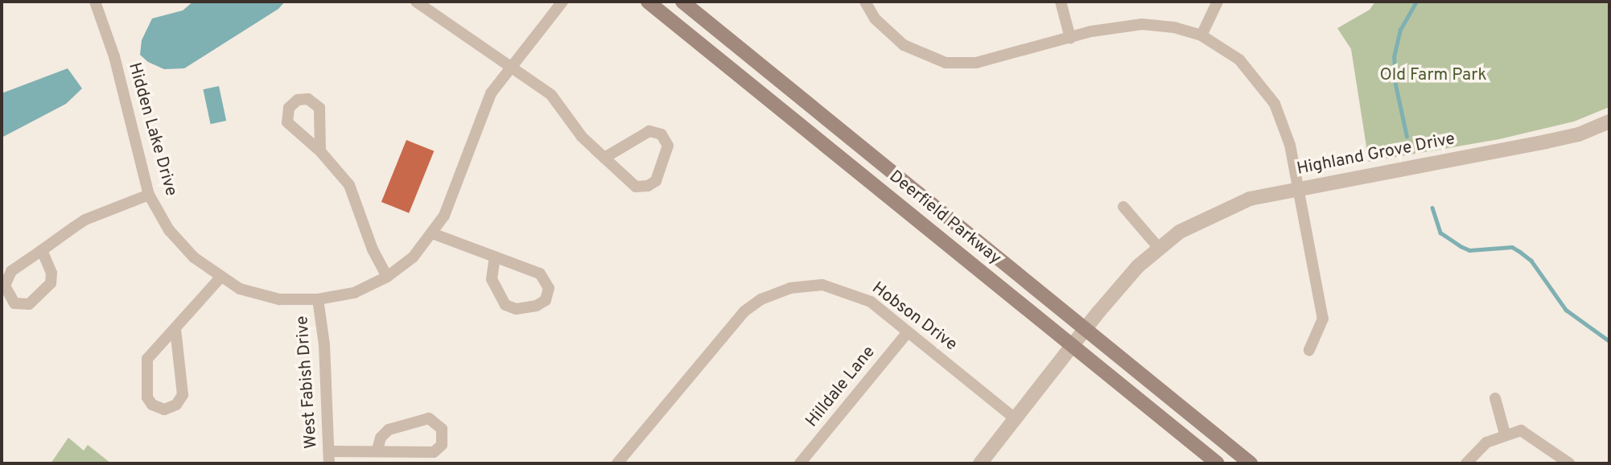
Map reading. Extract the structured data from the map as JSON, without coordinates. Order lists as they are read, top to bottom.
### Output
{
  "streets": {
    "main road": ["Deerfield Parkway"],
    "street": [
      "Hidden Lake Drive",
      "Highland Grove Drive",
      "Hobson Drive",
      "West Fabish Drive",
      "Hilldale Lane"
    ]
  },
  "crossings": [
    ["Hidden Lake Drive", "West Fabish Drive"],
    ["Highland Grove Drive", "Deerfield Parkway"],
    ["Highland Grove Drive", "Hobson Drive"],
    ["Hobson Drive", "Hilldale Lane"]
  ],
  "parks": ["Old Farm Park"]
}
